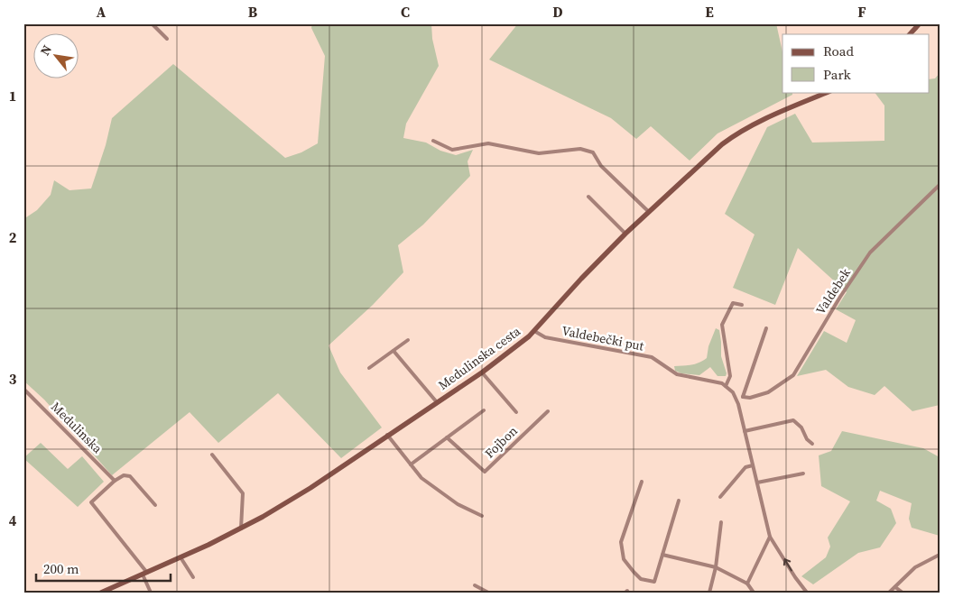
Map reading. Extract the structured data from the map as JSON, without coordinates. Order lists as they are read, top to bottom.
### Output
{
  "streets": {
    "main road": ["Medulinska cesta"],
    "street": [
      "Valdebek",
      "Valdebečki put",
      "Medulinska",
      "Fojbon"
    ]
  },
  "crossings": [
    ["Valdebečki put", "Medulinska cesta"]
  ],
  "legend": ["Road", "Park"],
  "scale_bar": "200 m",
  "north": "top left",
  "grid": {
    "columns": [
      "A",
      "B",
      "C",
      "D",
      "E",
      "F"
    ],
    "rows": [
      "1",
      "2",
      "3",
      "4"
    ]
  }
}
